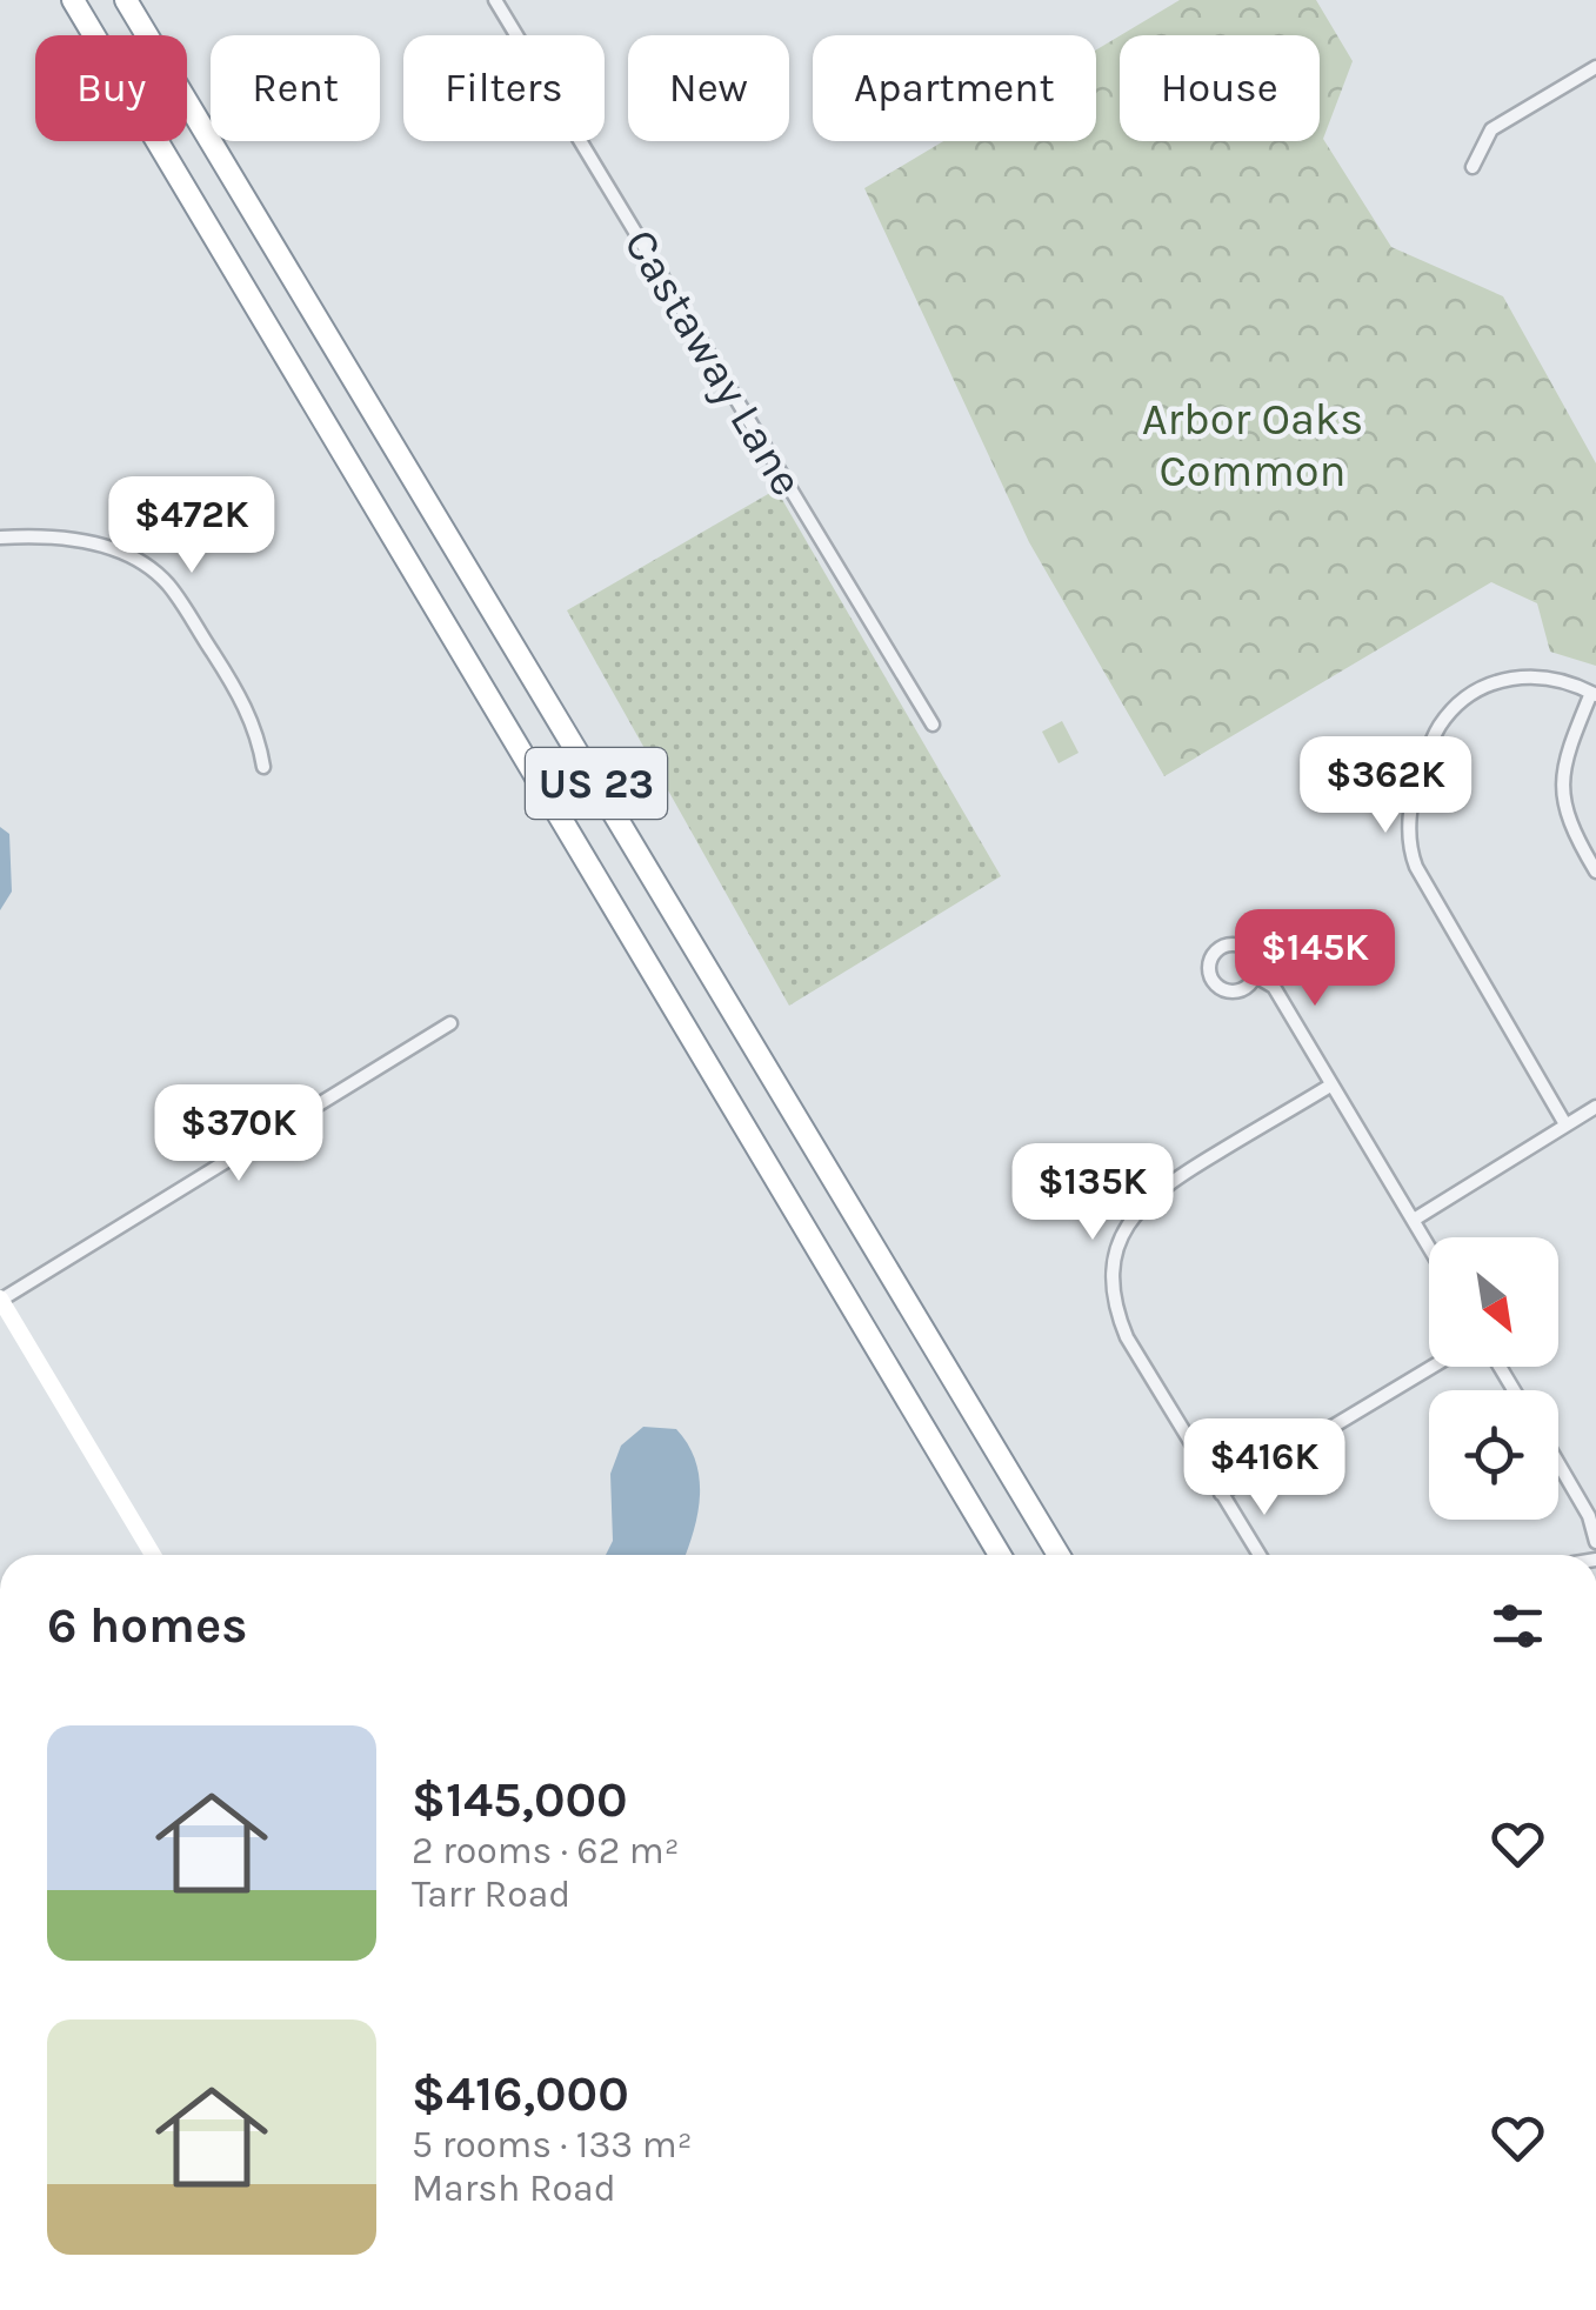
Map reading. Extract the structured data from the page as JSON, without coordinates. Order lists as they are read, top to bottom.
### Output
{
  "streets": {
    "highway": ["US 23"],
    "street": ["Castaway Lane"]
  },
  "parks": ["Arbor Oaks Common"],
  "north": "bottom right",
  "page": {
    "chip": [
      "Buy",
      "Rent",
      "Filters",
      "New",
      "Apartment",
      "House"
    ],
    "price": [
      "$472K",
      "$362K",
      "$145K",
      "$370K",
      "$135K",
      "$416K"
    ],
    "heading": "6 homes",
    "list": [
      {
        "name": "$145,000",
        "note": "2 rooms · 62 m² · Tarr Road"
      },
      {
        "name": "$416,000",
        "note": "5 rooms · 133 m² · Marsh Road"
      }
    ]
  }
}
